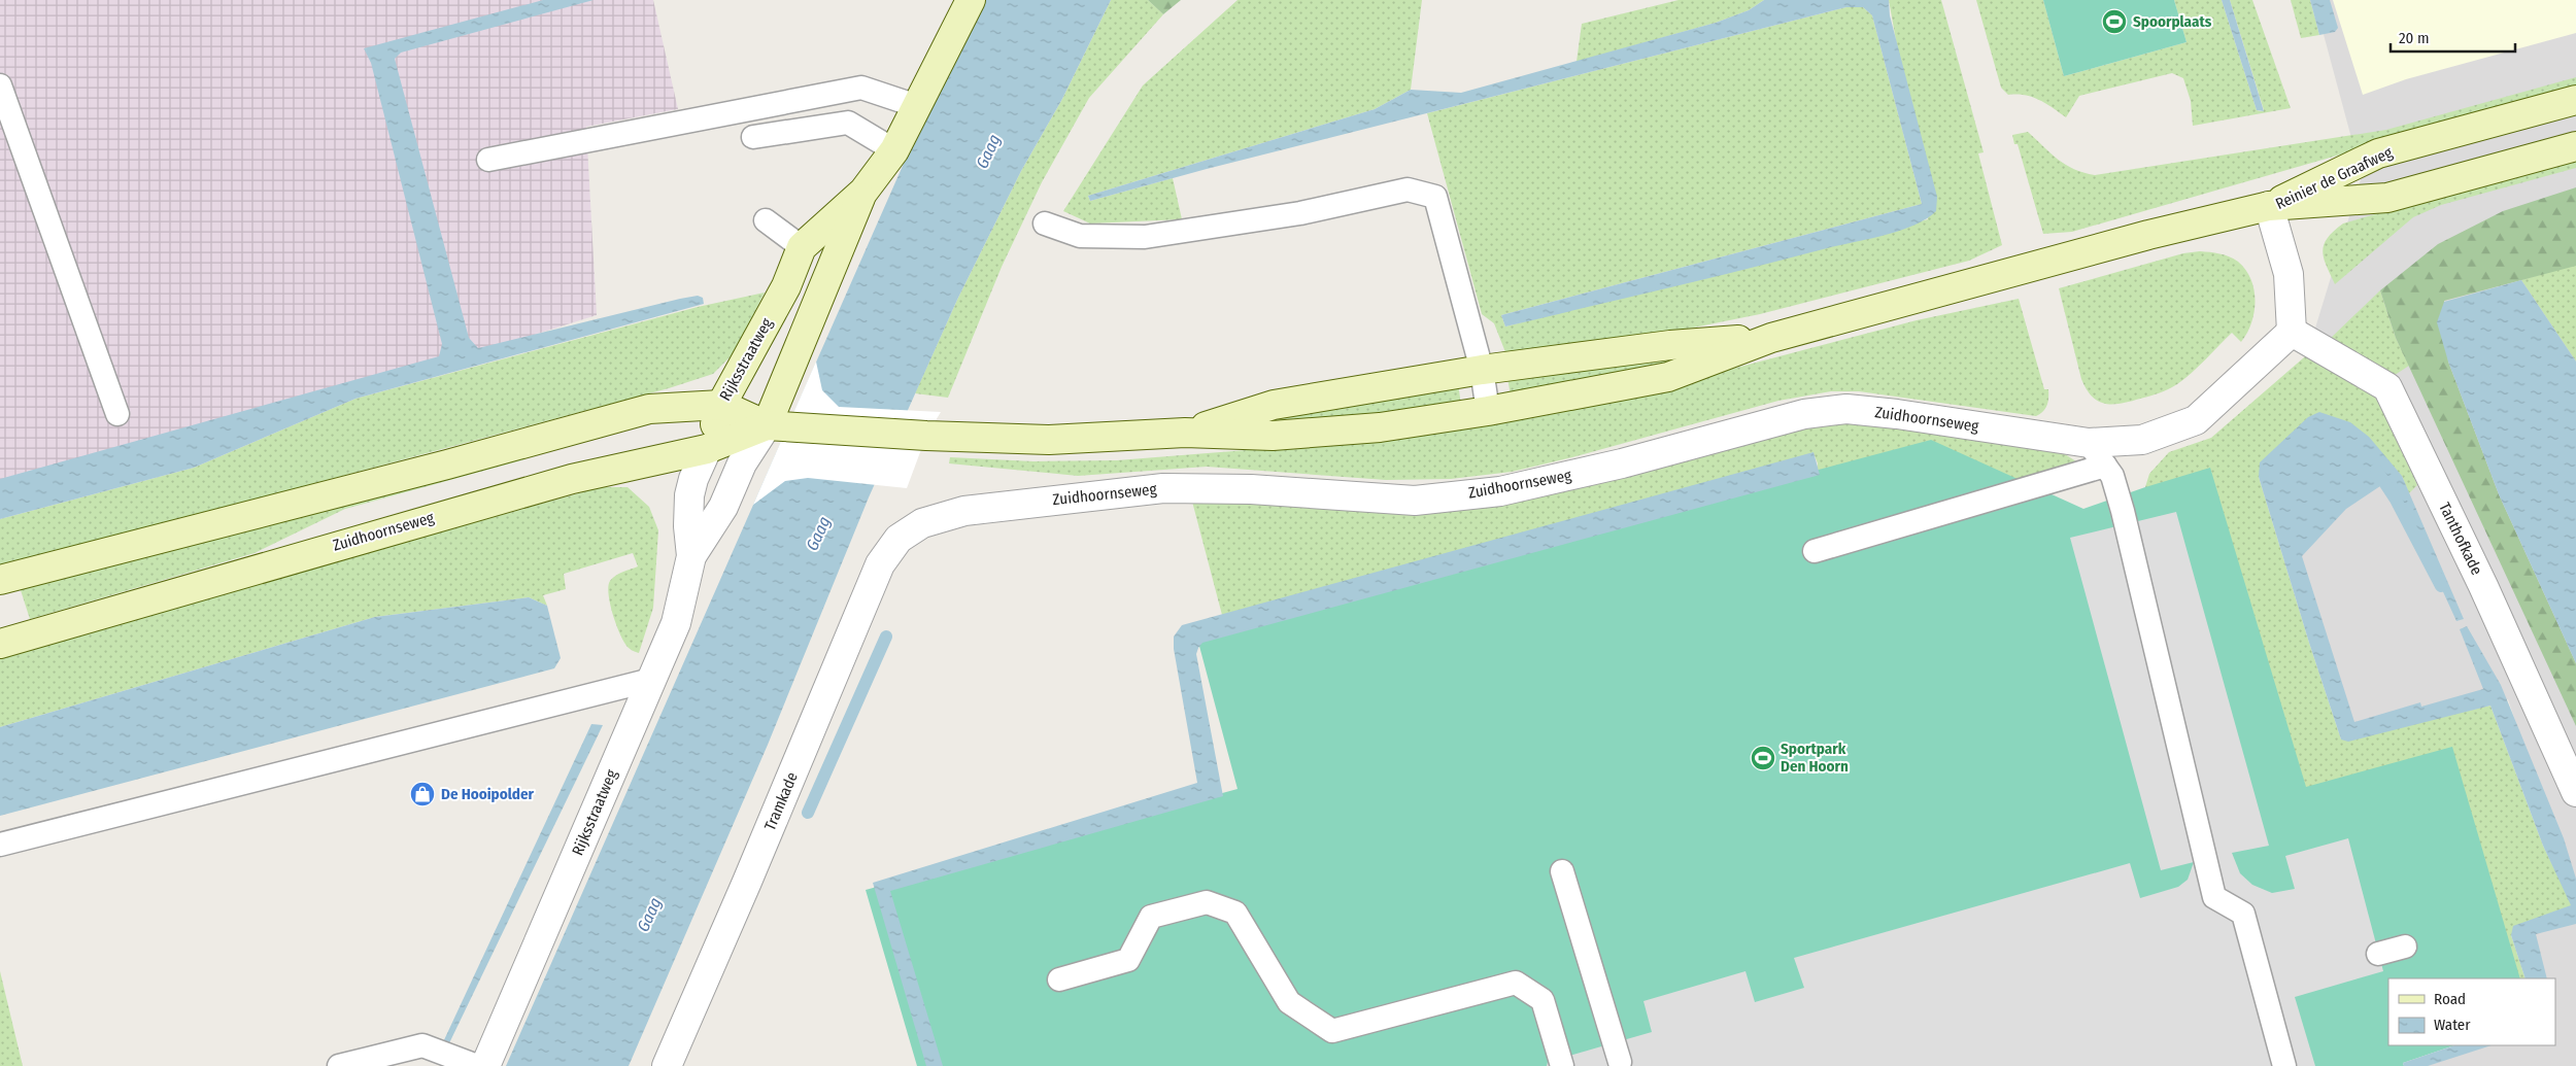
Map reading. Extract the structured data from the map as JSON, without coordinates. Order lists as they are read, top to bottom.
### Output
{
  "streets": {
    "main road": ["Reinier de Graafweg", "Rijksstraatweg", "Zuidhoornseweg"],
    "street": ["Tanthofkade", "Tramkade"]
  },
  "crossings": [
    ["Reinier de Graafweg", "Zuidhoornseweg"],
    ["Rijksstraatweg", "Zuidhoornseweg"],
    ["Zuidhoornseweg", "Tanthofkade"],
    ["Zuidhoornseweg", "Tramkade"]
  ],
  "water": ["Gaag"],
  "places": {
    "sports": ["Spoorplaats", "Sportpark Den Hoorn"],
    "shop": ["De Hooipolder"]
  },
  "legend": ["Road", "Water"],
  "scale_bar": "20 m"
}
